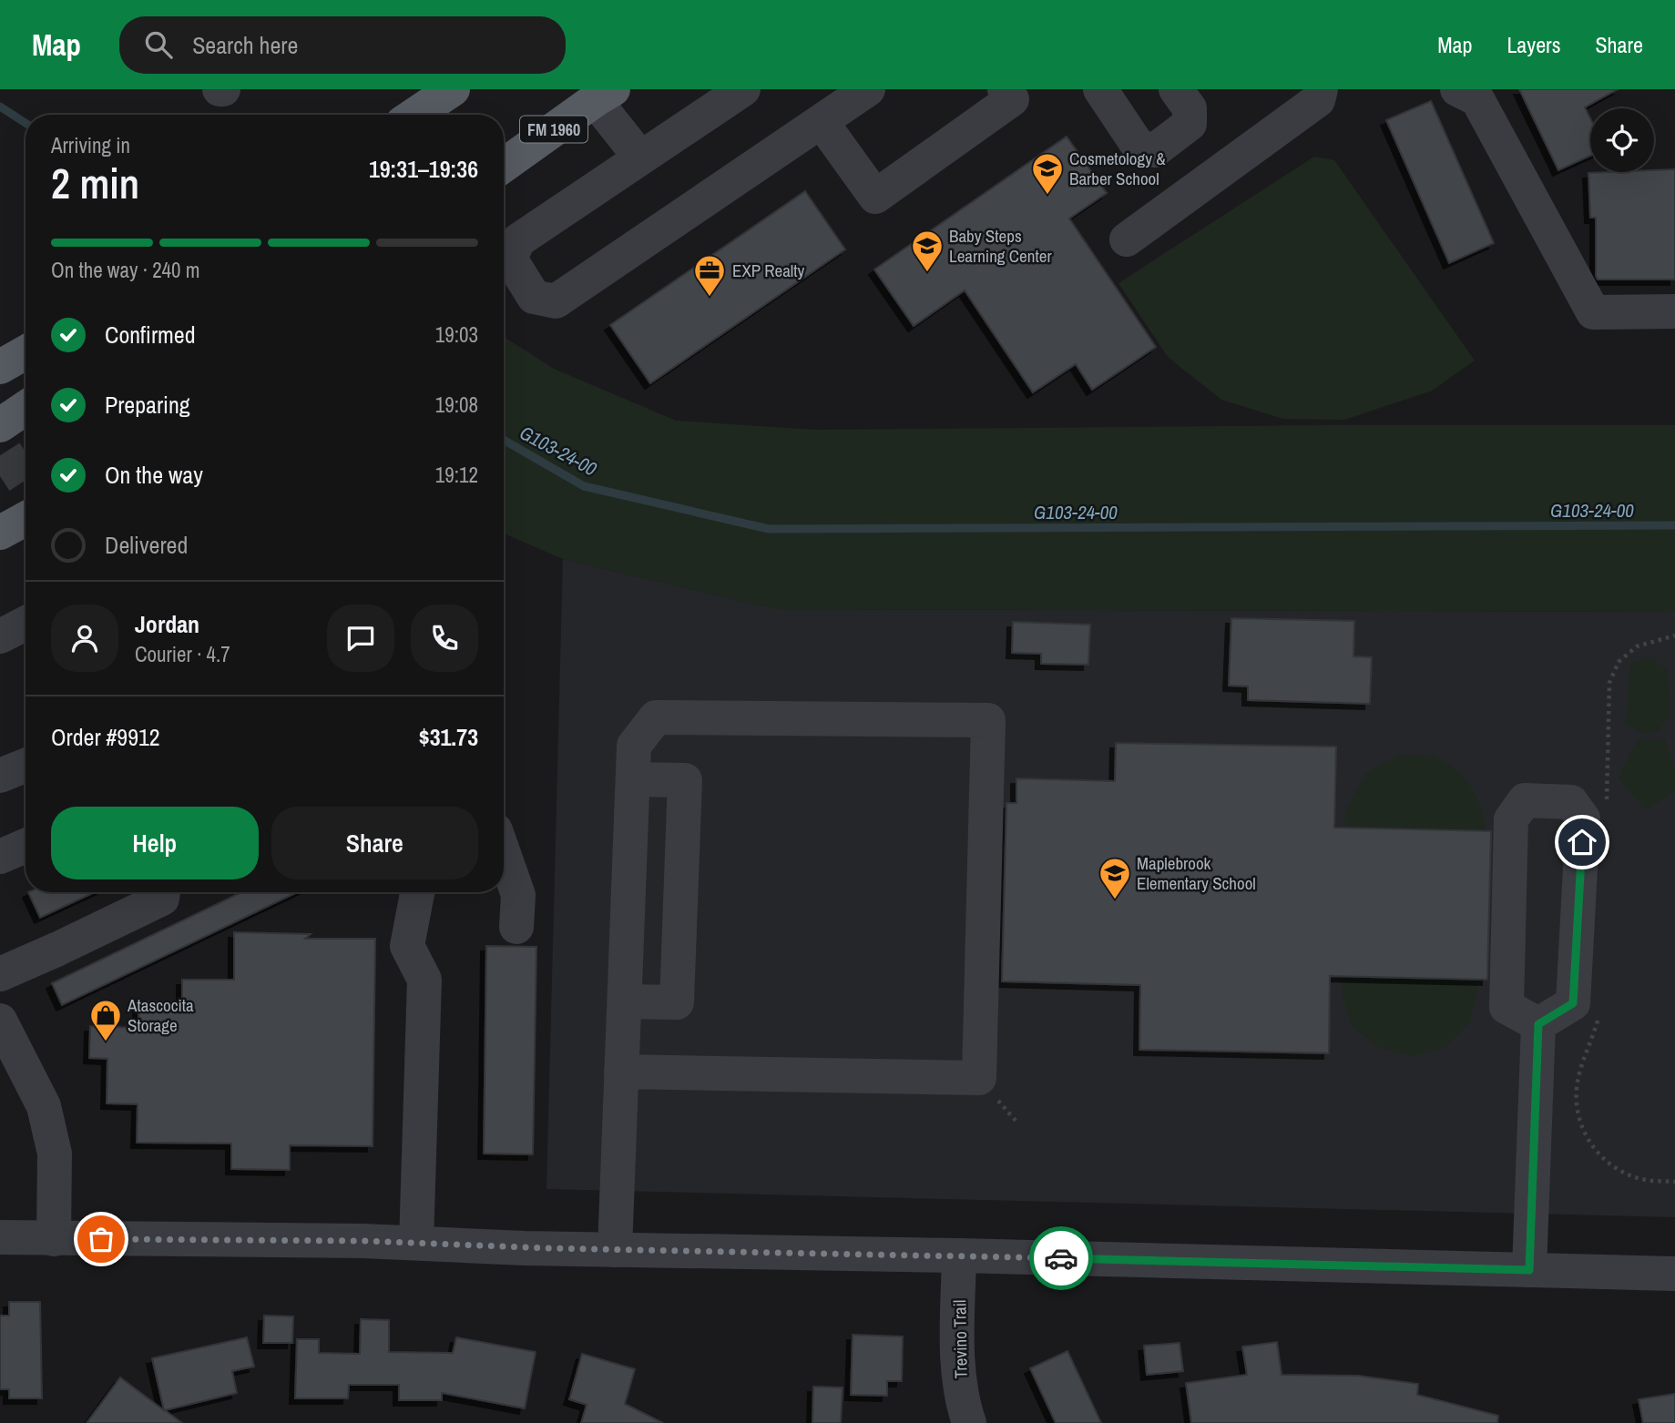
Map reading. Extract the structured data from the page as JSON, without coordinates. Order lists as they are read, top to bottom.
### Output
{
  "streets": {
    "main road": ["FM 1960"],
    "street": ["Trevino Trail"]
  },
  "water": ["G103-24-00"],
  "places": {
    "school or university": ["Cosmetology & Barber School", "Baby Steps Learning Center", "Maplebrook Elementary School"],
    "office": ["EXP Realty"],
    "shop": ["Atascocita Storage"]
  },
  "page": {
    "header": "Map",
    "search": "Search here",
    "nav": ["Map", "Layers", "Share"],
    "heading": ["2 min", "Arriving in", "19:31–19:36"],
    "panel": [
      "Jordan",
      "Courier · 4.7",
      "Order #9912",
      "$31.73"
    ],
    "bar": "On the way · 240 m",
    "list": [
      ["Confirmed", "19:03"],
      ["Preparing", "19:08"],
      ["On the way", "19:12"],
      "Delivered"
    ],
    "buttons": ["Help", "Share"]
  }
}
